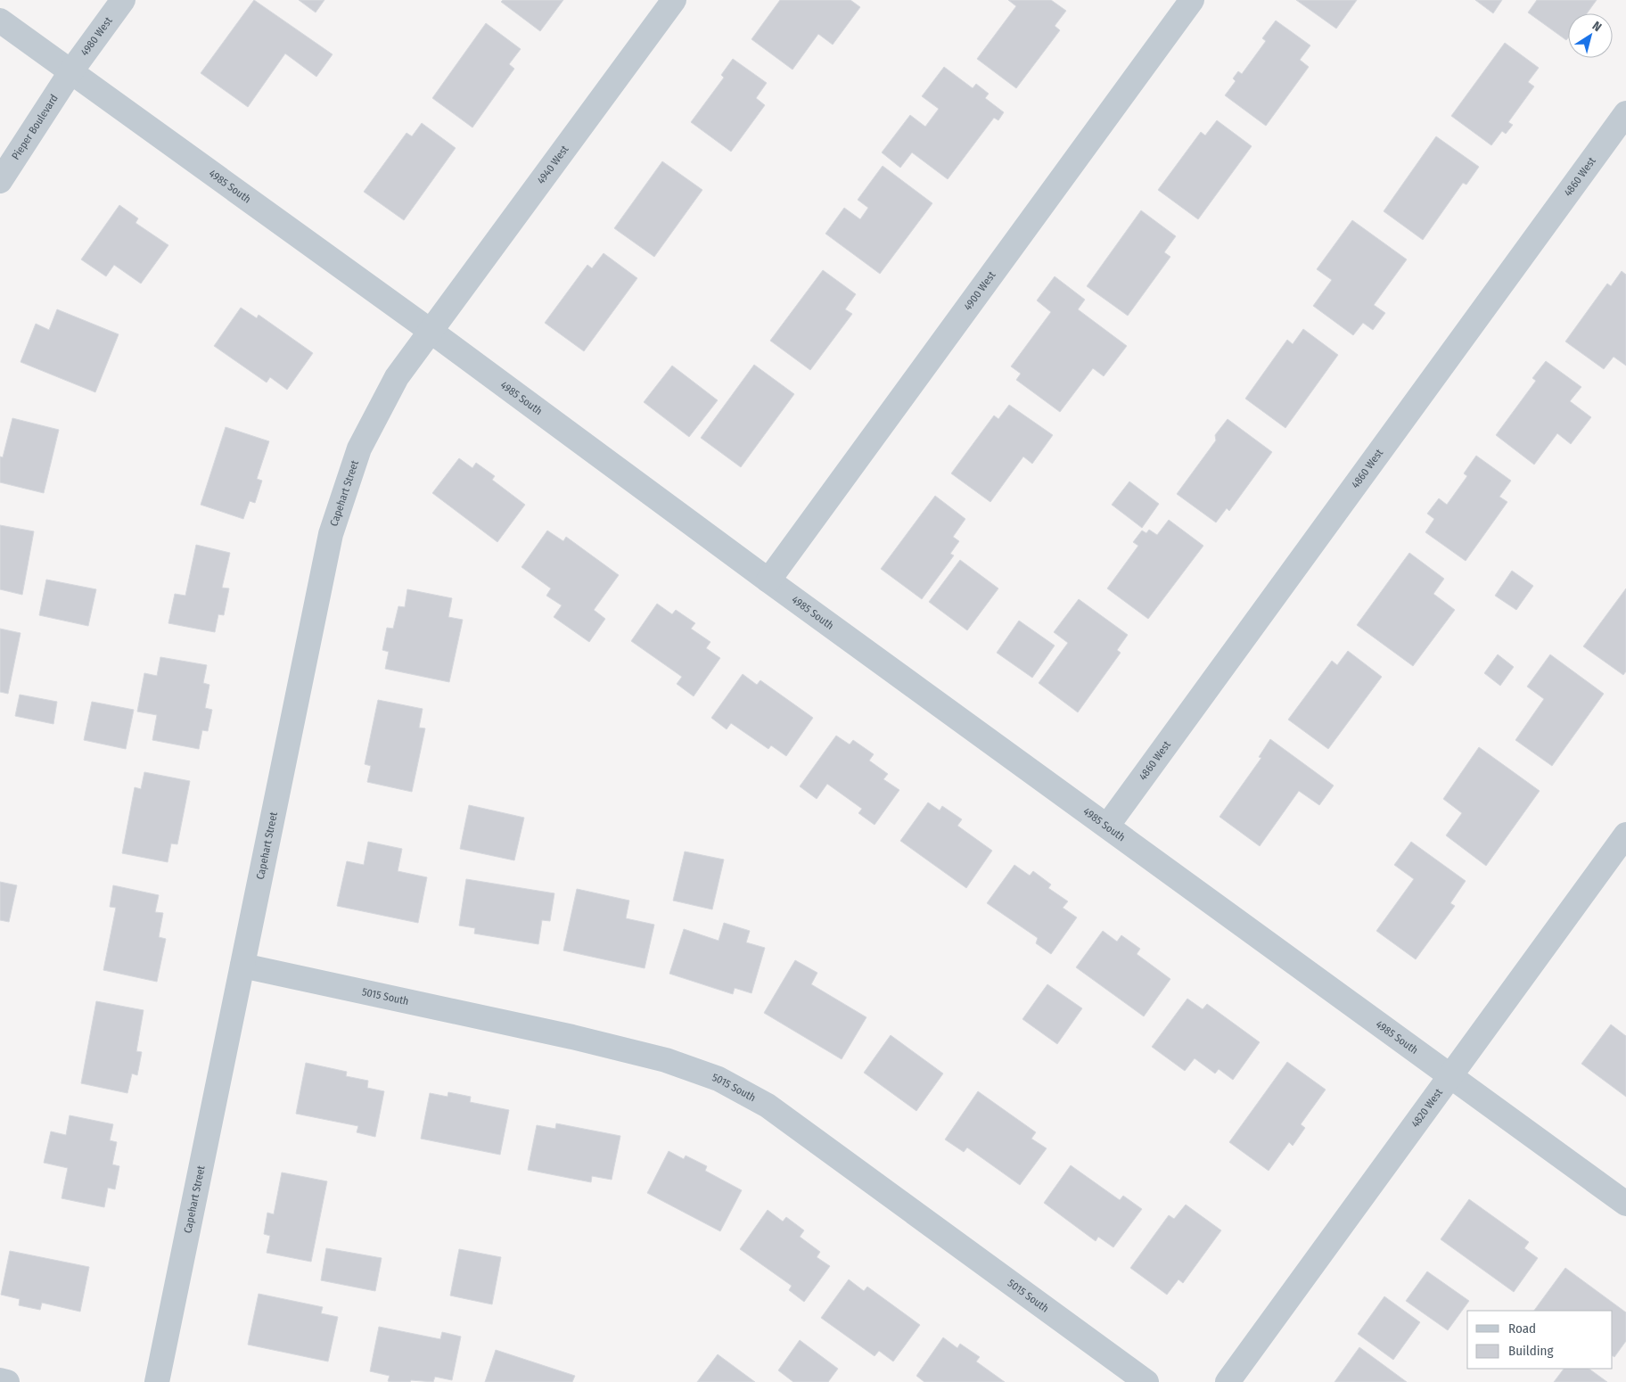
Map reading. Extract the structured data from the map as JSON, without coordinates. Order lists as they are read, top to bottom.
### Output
{
  "streets": {
    "street": [
      "4980 West",
      "Pieper Boulevard",
      "4940 West",
      "4860 West",
      "4985 South",
      "4900 West",
      "Capehart Street",
      "5015 South",
      "4820 West"
    ]
  },
  "crossings": [
    ["4980 West", "Pieper Boulevard"],
    ["4980 West", "4985 South"],
    ["Pieper Boulevard", "4985 South"],
    ["4940 West", "4985 South"],
    ["4940 West", "Capehart Street"],
    ["4860 West", "4985 South"],
    ["4985 South", "4900 West"],
    ["4985 South", "Capehart Street"],
    ["4985 South", "4820 West"],
    ["Capehart Street", "5015 South"]
  ],
  "legend": ["Road", "Building"],
  "north": "top right"
}
